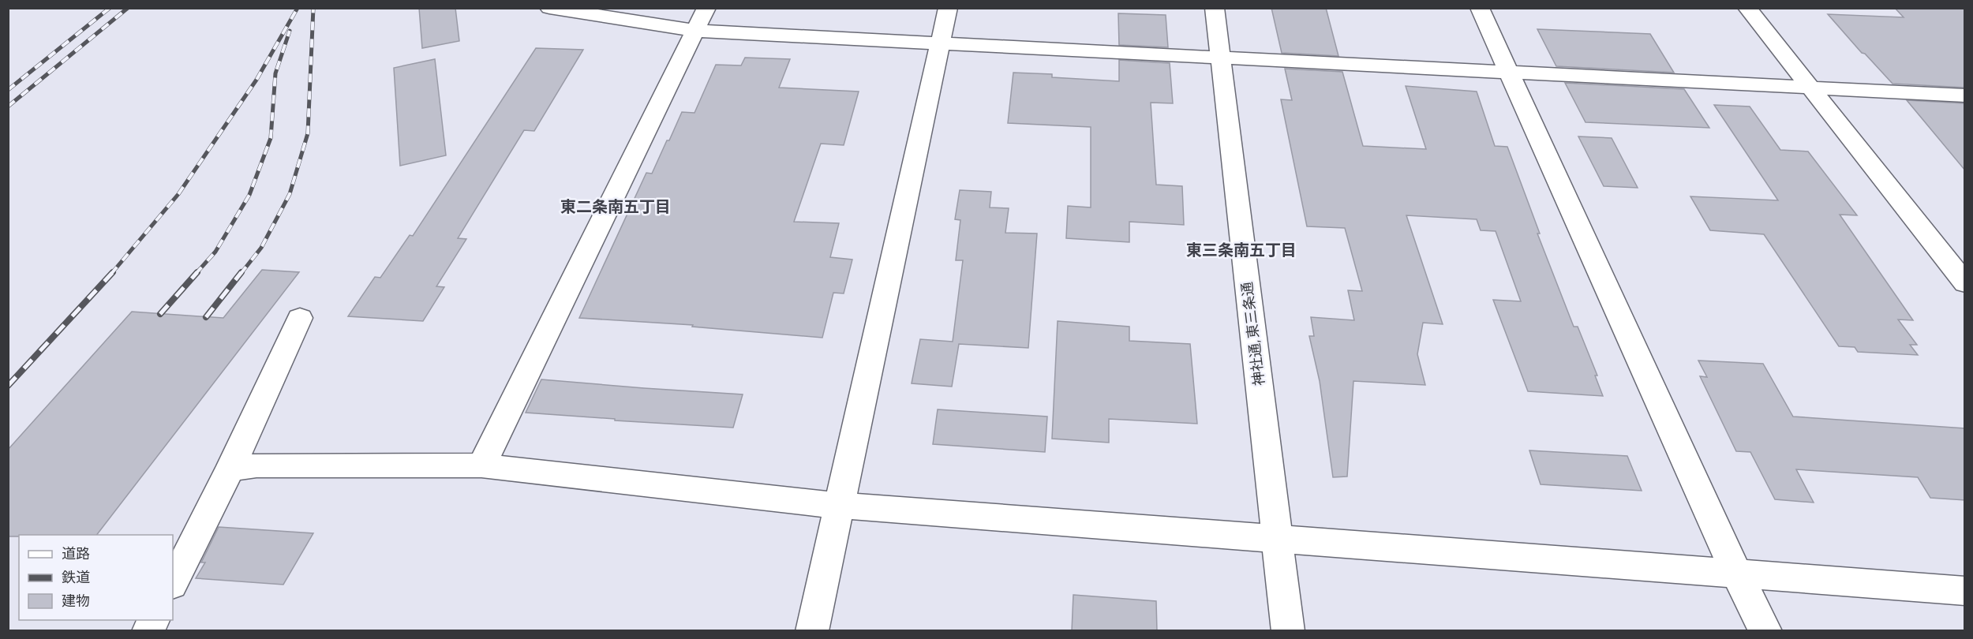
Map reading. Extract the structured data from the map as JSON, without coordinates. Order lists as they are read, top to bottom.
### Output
{
  "streets": {
    "street": ["神社通, 東三条通"]
  },
  "districts": ["東二条南五丁目", "東三条南五丁目"],
  "legend": ["道路", "鉄道", "建物"]
}
